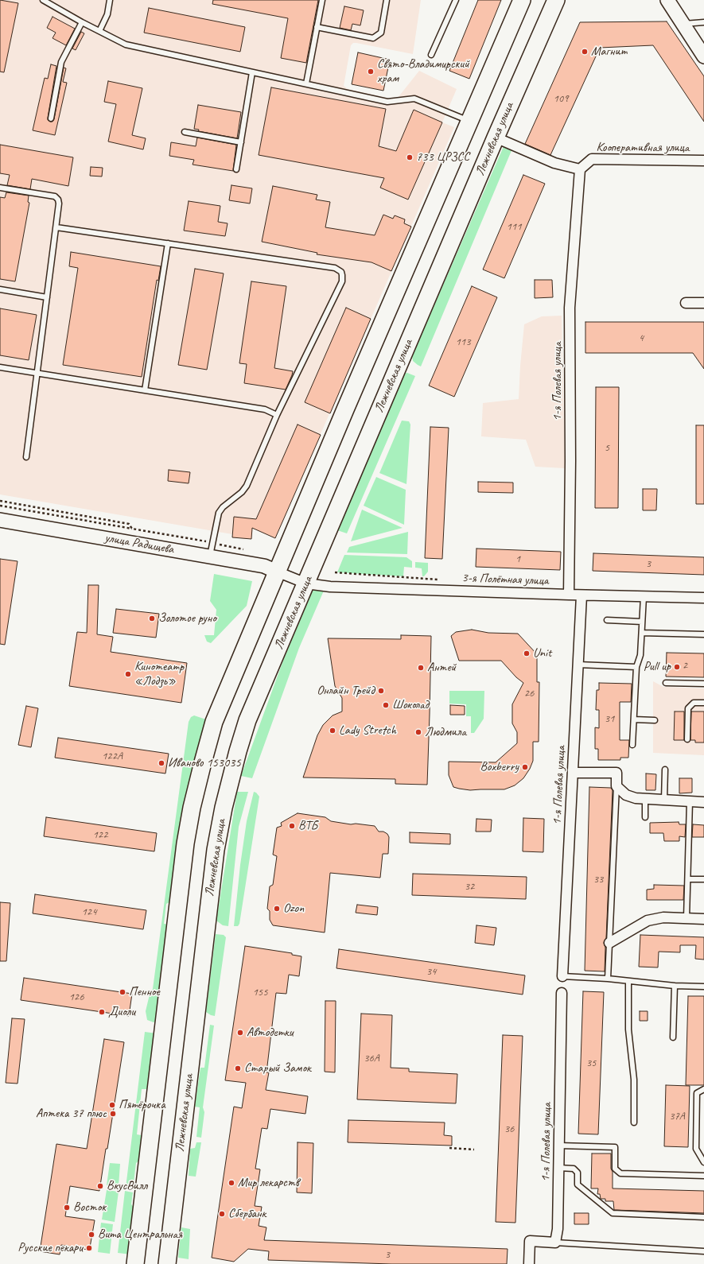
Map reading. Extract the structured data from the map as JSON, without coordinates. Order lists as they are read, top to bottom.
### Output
{
  "streets": {
    "highway": ["Лежневская улица"],
    "street": [
      "Кооперативная улица",
      "1-я Полевая улица",
      "улица Радищева",
      "3-я Полётная улица"
    ]
  },
  "crossings": [
    ["Лежневская улица", "3-я Полётная улица"],
    ["Кооперативная улица", "1-я Полевая улица"],
    ["1-я Полевая улица", "3-я Полётная улица"],
    ["улица Радищева", "3-я Полётная улица"]
  ],
  "places": [
    "Магнит",
    "Свято-Владимирский храм",
    "733 ЦРЗСС",
    "Золотое руно",
    "Unit",
    "Pull up",
    "Антей",
    "Кинотеатр «Лодзь»",
    "Онлайн Трейд",
    "Шоколад",
    "Lady Stretch",
    "Людмила",
    "Иваново 153035",
    "Boxberry",
    "ВТБ",
    "Ozon",
    "Пенное",
    "Диоли",
    "Автодетки",
    "Старый Замок",
    "Пятёрочка",
    "Аптека 37 плюс",
    "Мир лекарств",
    "ВкусВилл",
    "Восток",
    "Сбербанк",
    "Вита Центральная",
    "Русские пекари"
  ],
  "house_numbers": [
    "109",
    "111",
    "4",
    "113",
    "5",
    "1",
    "3",
    "2",
    "26",
    "31",
    "122А",
    "122",
    "33",
    "32",
    "124",
    "34",
    "155",
    "126",
    "36А",
    "35",
    "37А",
    "36",
    "3"
  ]
}
